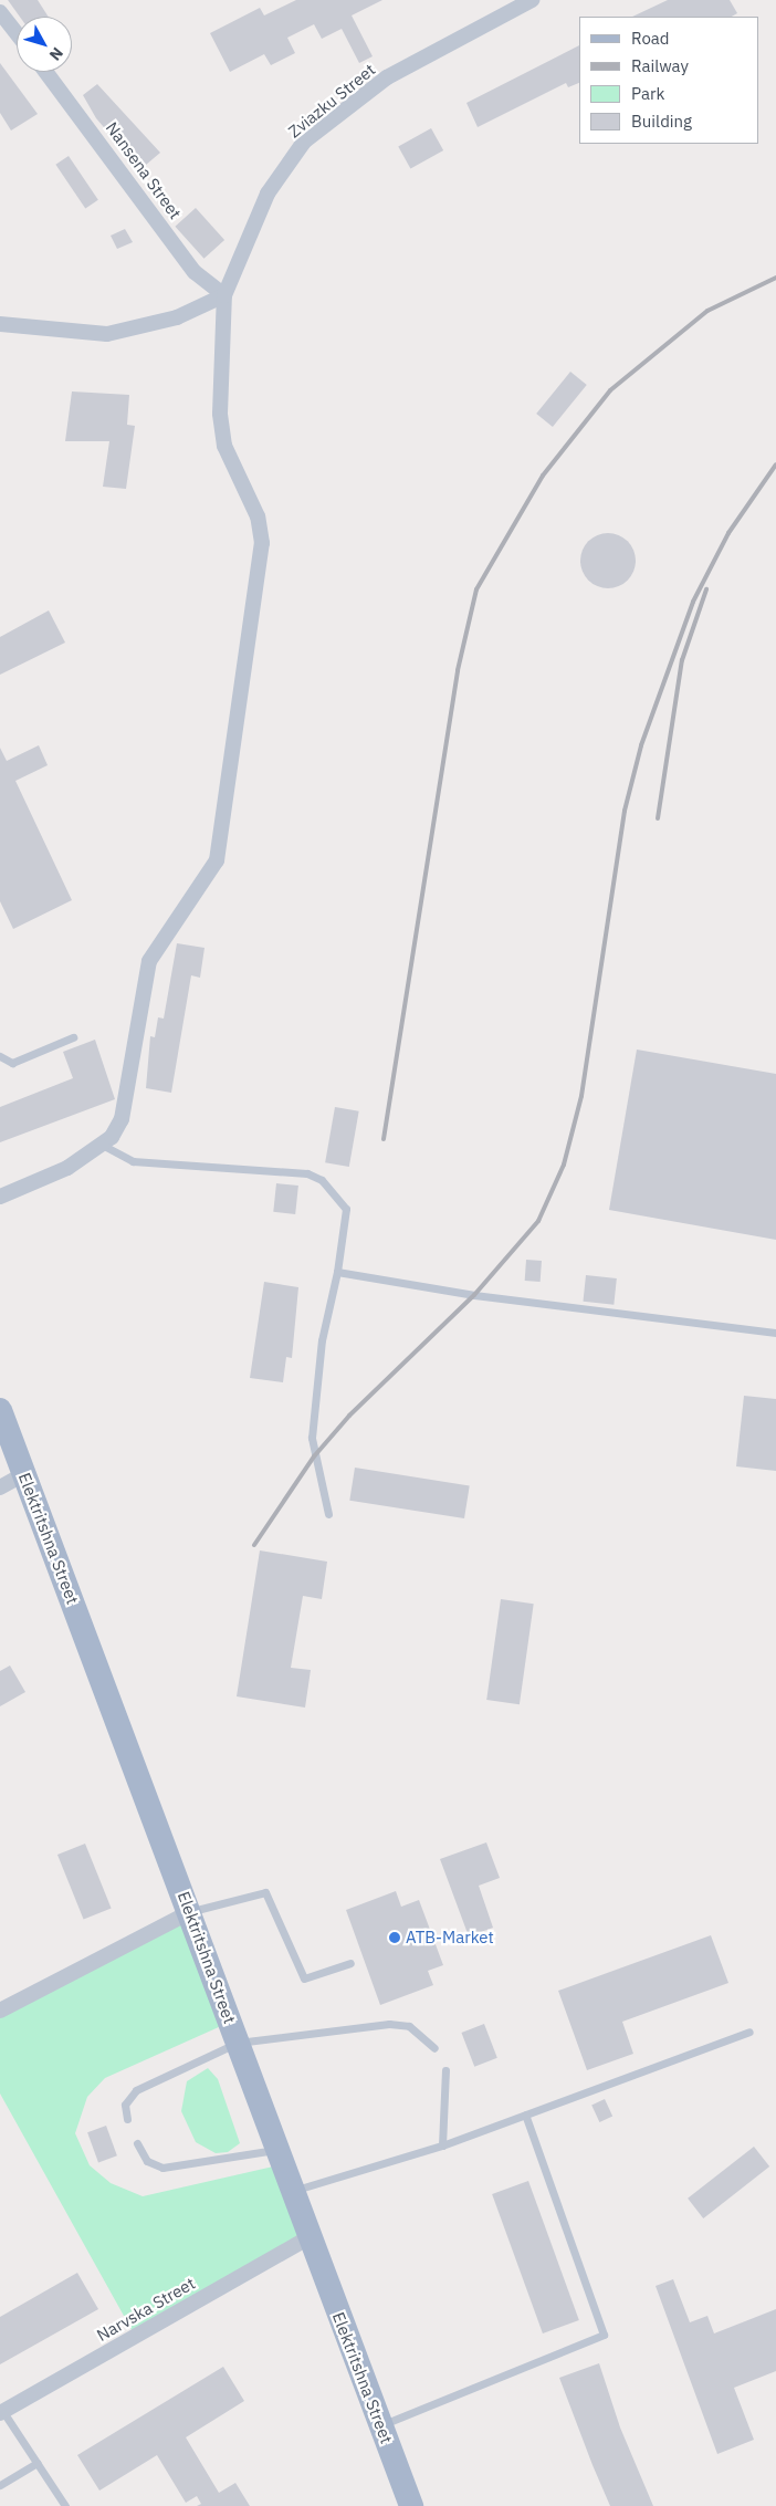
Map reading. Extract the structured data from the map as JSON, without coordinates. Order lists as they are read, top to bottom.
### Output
{
  "streets": {
    "main road": ["Elektritshna Street"],
    "street": ["Zviazku Street", "Nansena Street", "Narvska Street"]
  },
  "crossings": [
    ["Zviazku Street", "Nansena Street"],
    ["Elektritshna Street", "Narvska Street"]
  ],
  "places": ["ATB-Market"],
  "legend": [
    "Road",
    "Railway",
    "Park",
    "Building"
  ],
  "north": "bottom right"
}
